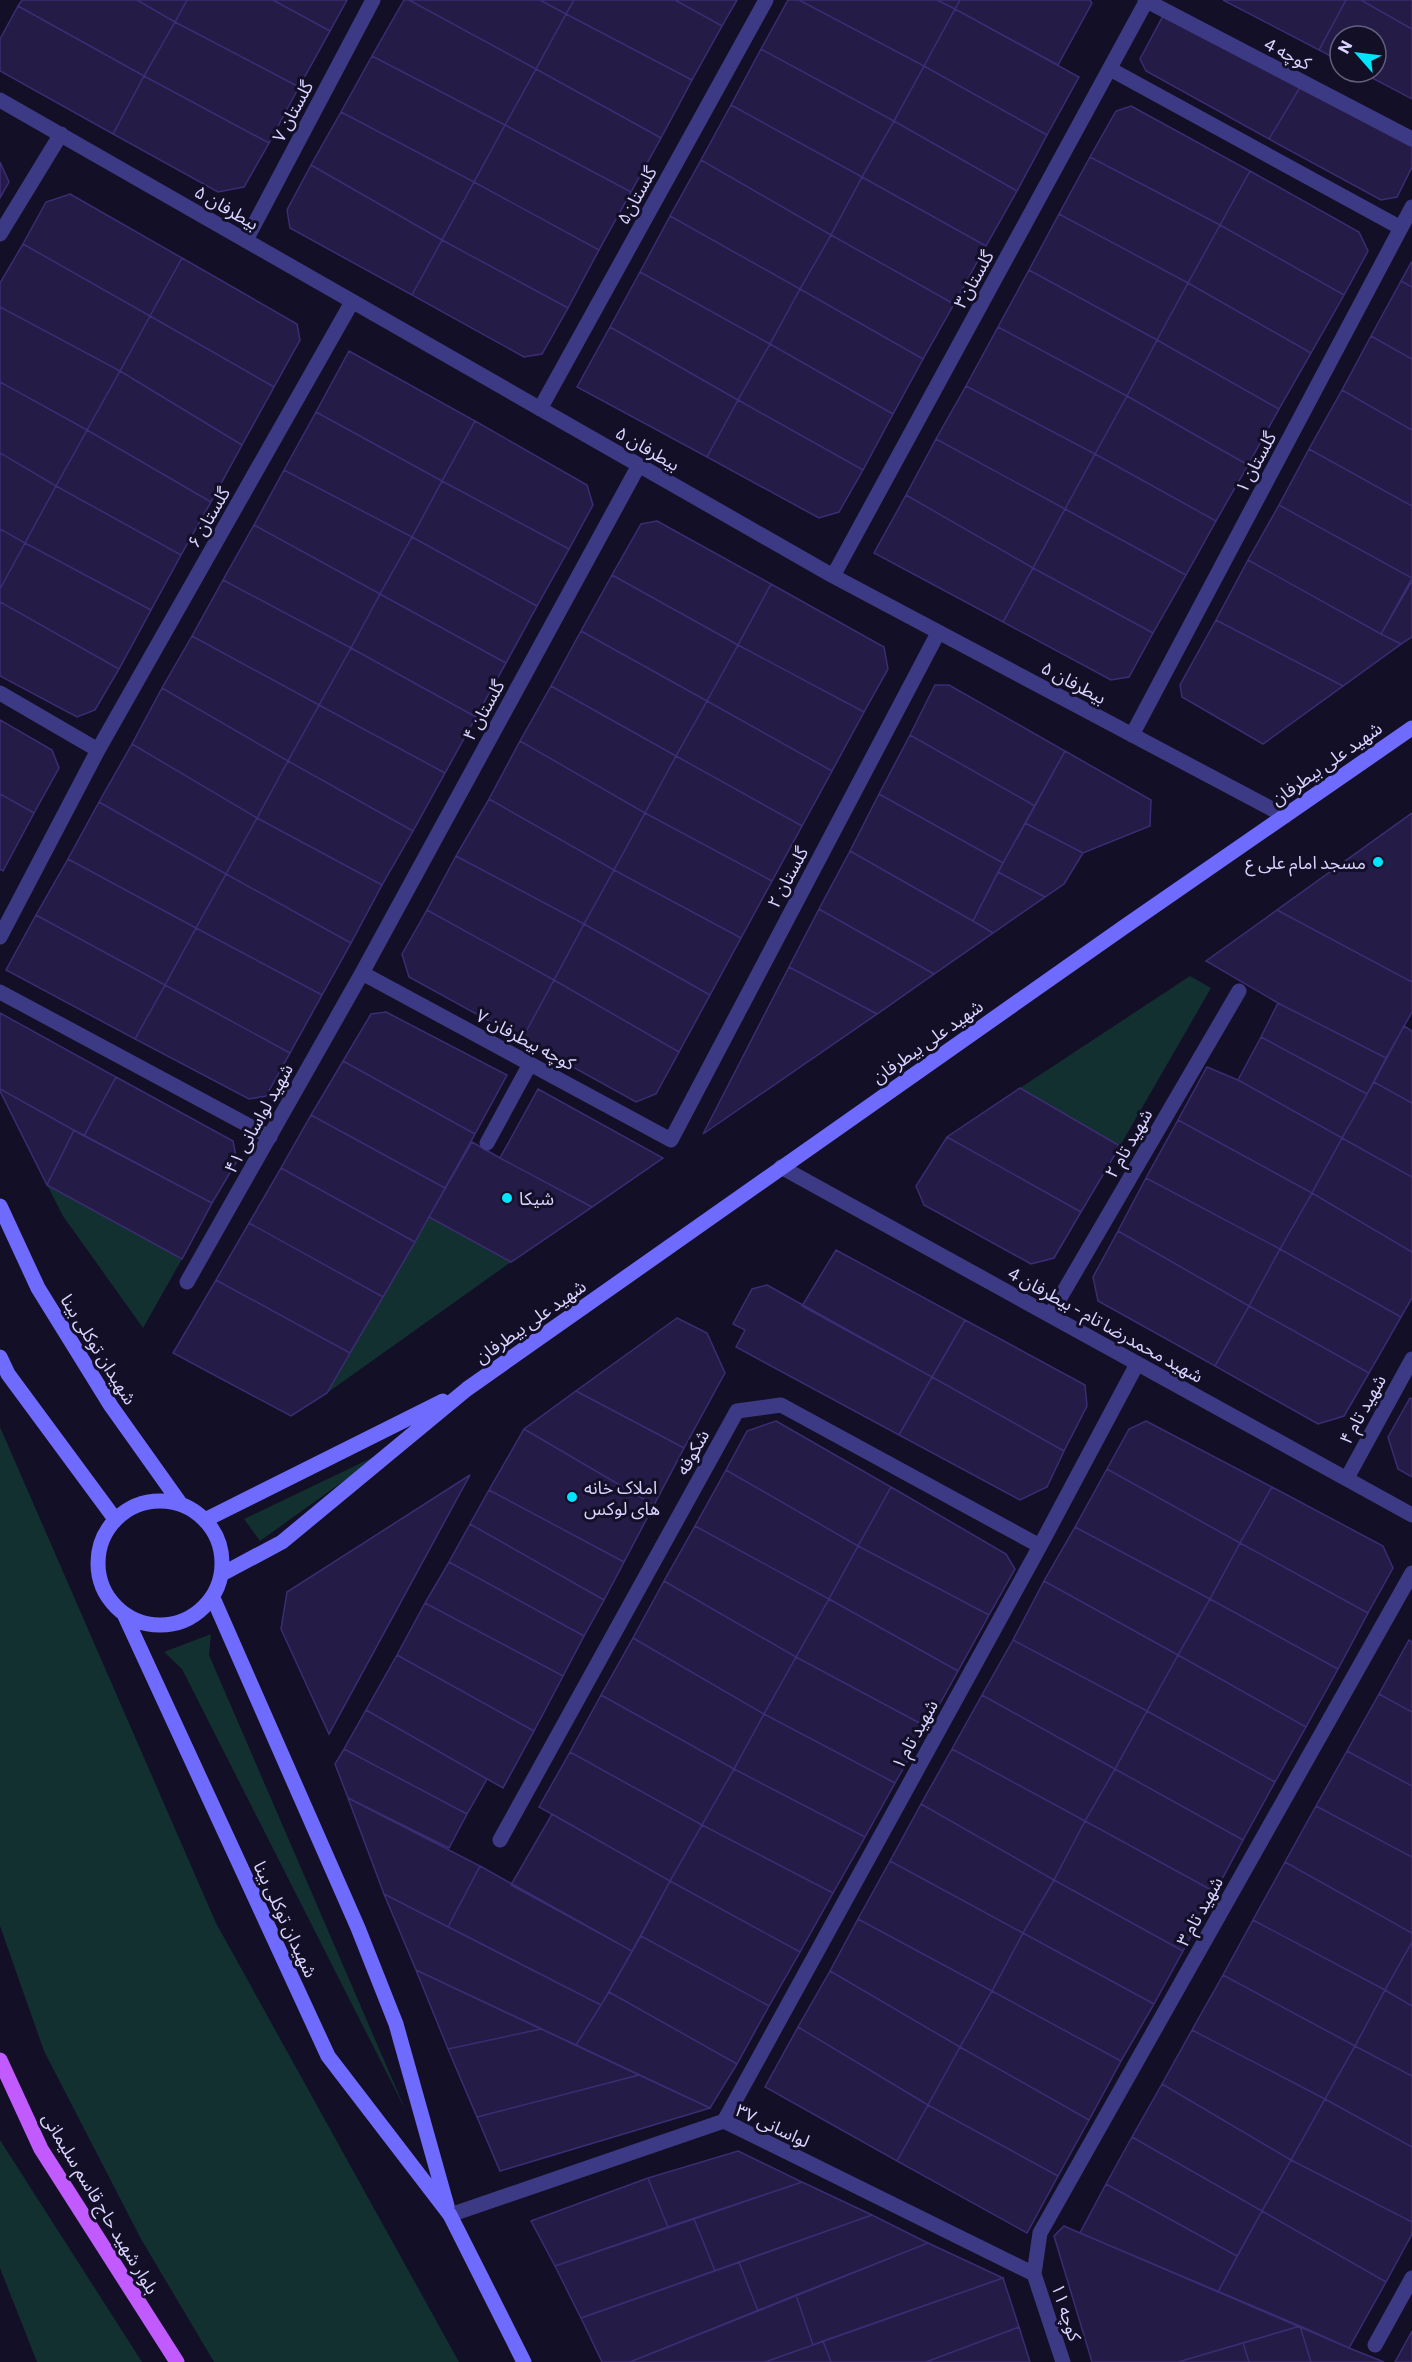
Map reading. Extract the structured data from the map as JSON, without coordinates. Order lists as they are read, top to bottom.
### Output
{
  "streets": {
    "main road": ["شهید علی بیطرفان", "شهیدان توکلی بینا", "بلوار شهید حاج قاسم سلیمانی"],
    "street": [
      "کوچه 4",
      "گلستان ۷",
      "گلستان۵",
      "بیطرفان ۵",
      "گلستان۳",
      "گلستان ۱",
      "گلستان ۶",
      "گلستان ۴",
      "گلستان ۲",
      "کوچه بیطرفان ۷",
      "شهید لواسانی ۴۱",
      "شهید تام ۲",
      "شهید محمدرضا تام - بیطرفان 4",
      "شهید تام ۴",
      "شکوفه",
      "شهید تام ۱",
      "شهید تام ۳",
      "لواسانی ۳۷",
      "کوچه ۱۱"
    ]
  },
  "crossings": [
    ["کوچه 4", "گلستان۳"],
    ["گلستان ۷", "بیطرفان ۵"],
    ["گلستان۵", "بیطرفان ۵"],
    ["بیطرفان ۵", "گلستان۳"],
    ["بیطرفان ۵", "گلستان ۱"],
    ["بیطرفان ۵", "گلستان ۶"],
    ["بیطرفان ۵", "گلستان ۴"],
    ["بیطرفان ۵", "شهید علی بیطرفان"],
    ["بیطرفان ۵", "گلستان ۲"],
    ["گلستان ۴", "کوچه بیطرفان ۷"],
    ["گلستان ۴", "شهید لواسانی ۴۱"],
    ["شهید علی بیطرفان", "شهید محمدرضا تام - بیطرفان 4"],
    ["شهید علی بیطرفان", "شهیدان توکلی بینا"],
    ["گلستان ۲", "کوچه بیطرفان ۷"],
    ["کوچه بیطرفان ۷", "شهید لواسانی ۴۱"],
    ["شهید تام ۲", "شهید محمدرضا تام - بیطرفان 4"],
    ["شهید محمدرضا تام - بیطرفان 4", "شهید تام ۴"],
    ["شهید محمدرضا تام - بیطرفان 4", "شهید تام ۱"],
    ["شهیدان توکلی بینا", "لواسانی ۳۷"],
    ["شکوفه", "شهید تام ۱"],
    ["شهید تام ۱", "لواسانی ۳۷"],
    ["شهید تام ۳", "لواسانی ۳۷"],
    ["شهید تام ۳", "کوچه ۱۱"],
    ["لواسانی ۳۷", "کوچه ۱۱"]
  ],
  "places": ["مسجد امام علی ع", "شیکا", "املاک خانه های لوکس"],
  "north": "top left"
}
